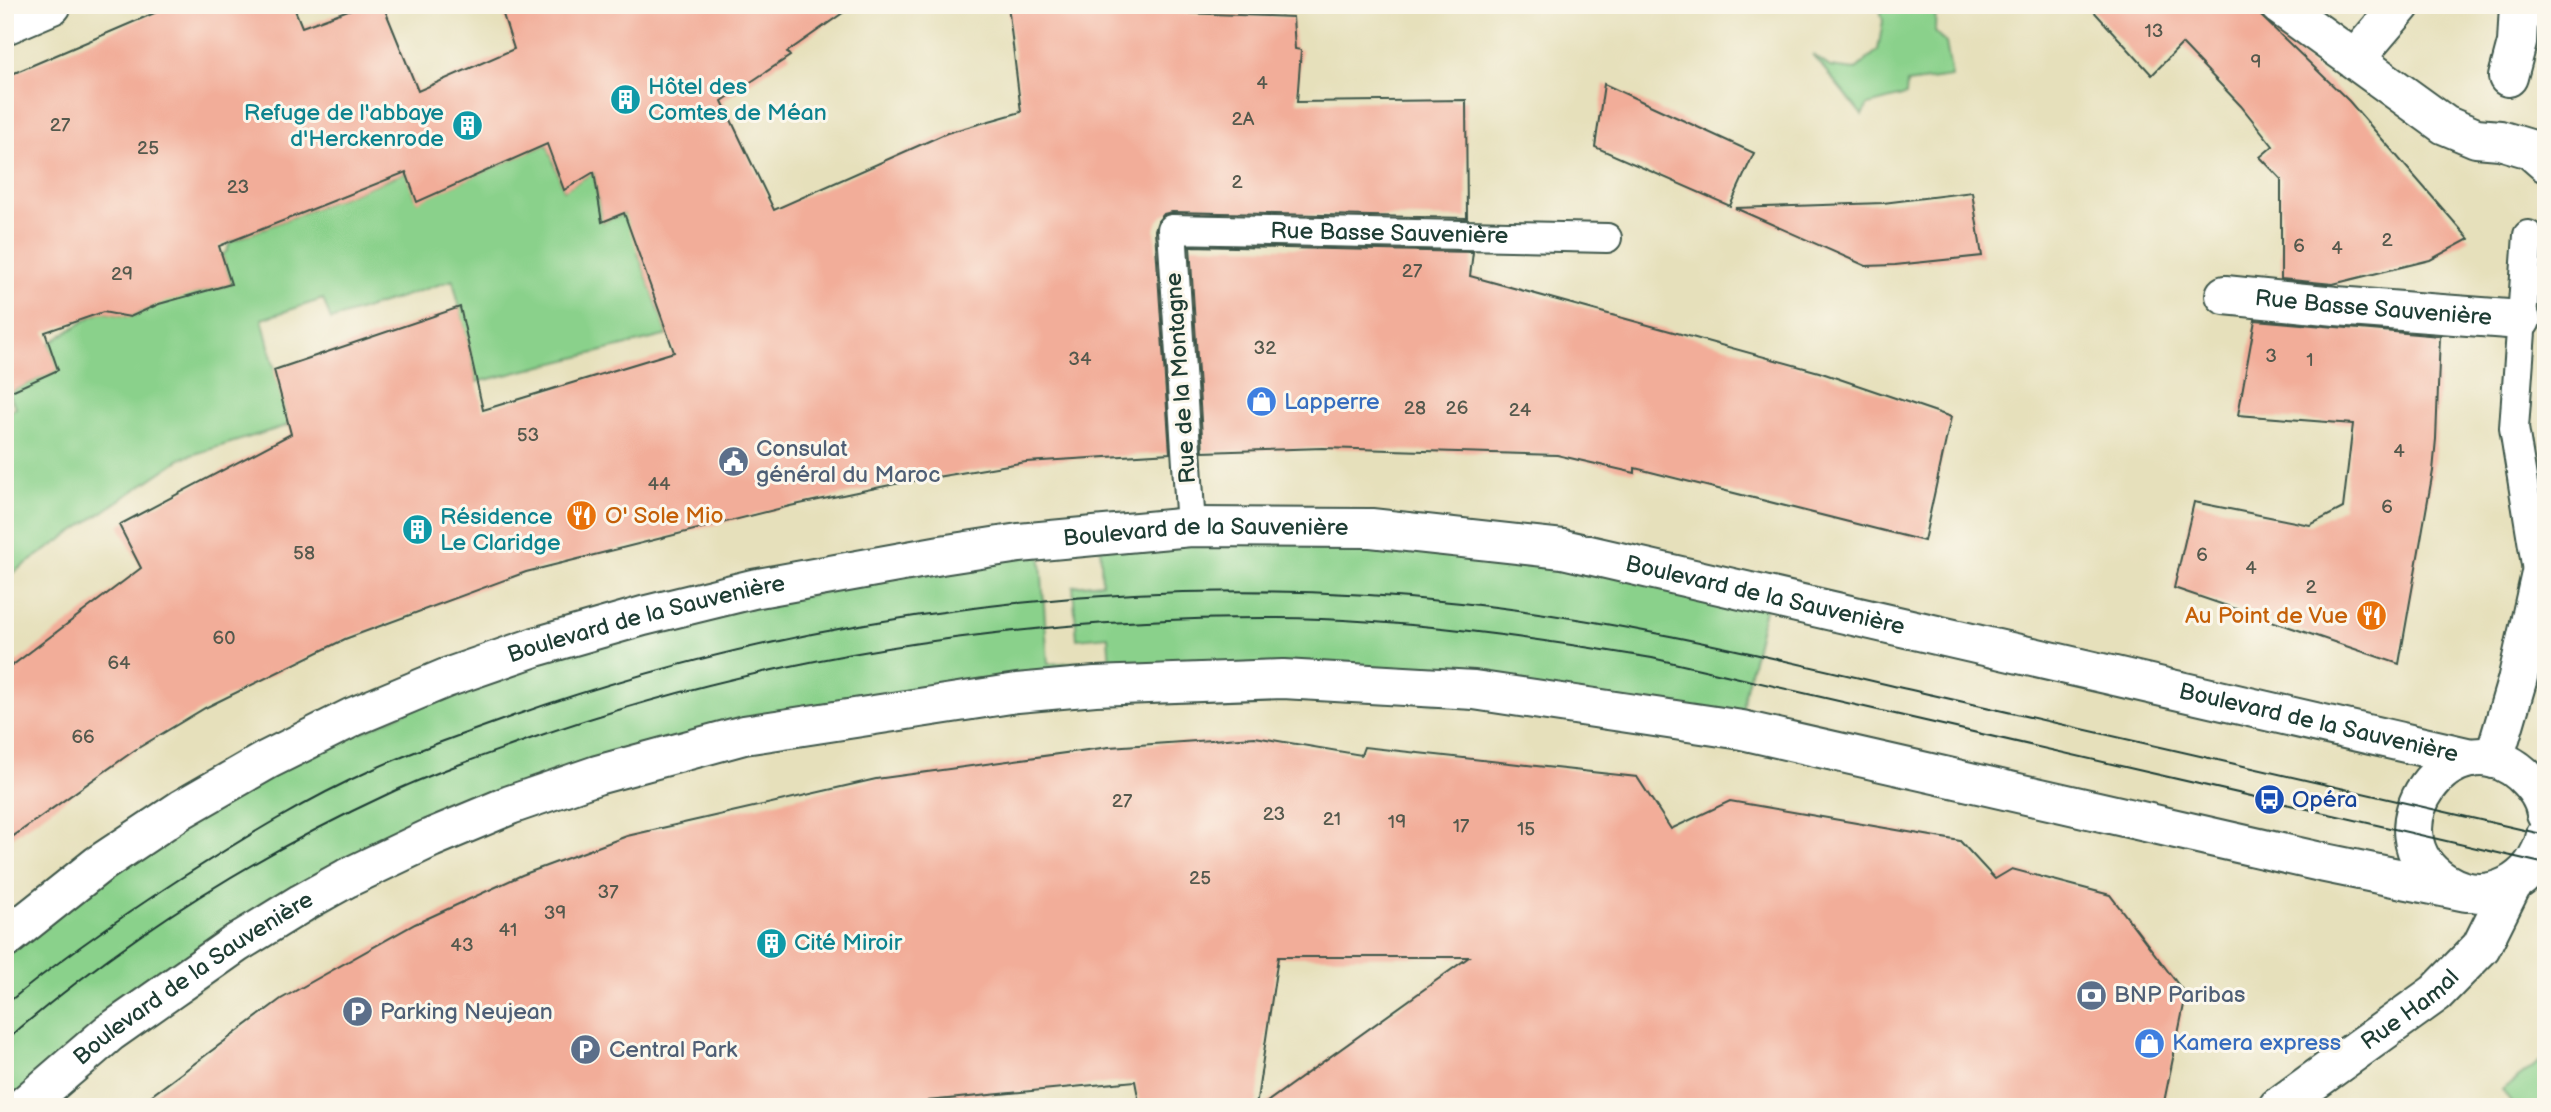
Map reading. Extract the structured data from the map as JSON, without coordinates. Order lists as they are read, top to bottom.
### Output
{
  "streets": {
    "street": ["Rue Basse Sauvenière", "Boulevard de la Sauvenière", "Rue Hamal"],
    "lane": ["Rue de la Montagne"]
  },
  "crossings": [
    ["Rue Basse Sauvenière", "Rue de la Montagne"],
    ["Rue de la Montagne", "Boulevard de la Sauvenière"],
    ["Boulevard de la Sauvenière", "Rue Hamal"]
  ],
  "places": {
    "building": [
      "Hôtel des Comtes de Méan",
      "Refuge de l'abbaye d'Herckenrode",
      "Résidence Le Claridge",
      "Cité Miroir"
    ],
    "shop": ["Lapperre", "Kamera express"],
    "public building": ["Consulat général du Maroc"],
    "restaurant": ["O' Sole Mio", "Au Point de Vue"],
    "bus stop": ["Opéra"],
    "bank": ["BNP Paribas"],
    "parking": ["Parking Neujean", "Central Park"]
  },
  "house_numbers": [
    "13",
    "9",
    "4",
    "2A",
    "27",
    "25",
    "2",
    "23",
    "2",
    "6",
    "4",
    "27",
    "29",
    "32",
    "3",
    "34",
    "1",
    "28",
    "26",
    "24",
    "53",
    "4",
    "44",
    "6",
    "58",
    "6",
    "4",
    "2",
    "60",
    "64",
    "66",
    "27",
    "23",
    "21",
    "19",
    "17",
    "15",
    "25",
    "37",
    "39",
    "41",
    "43"
  ]
}
